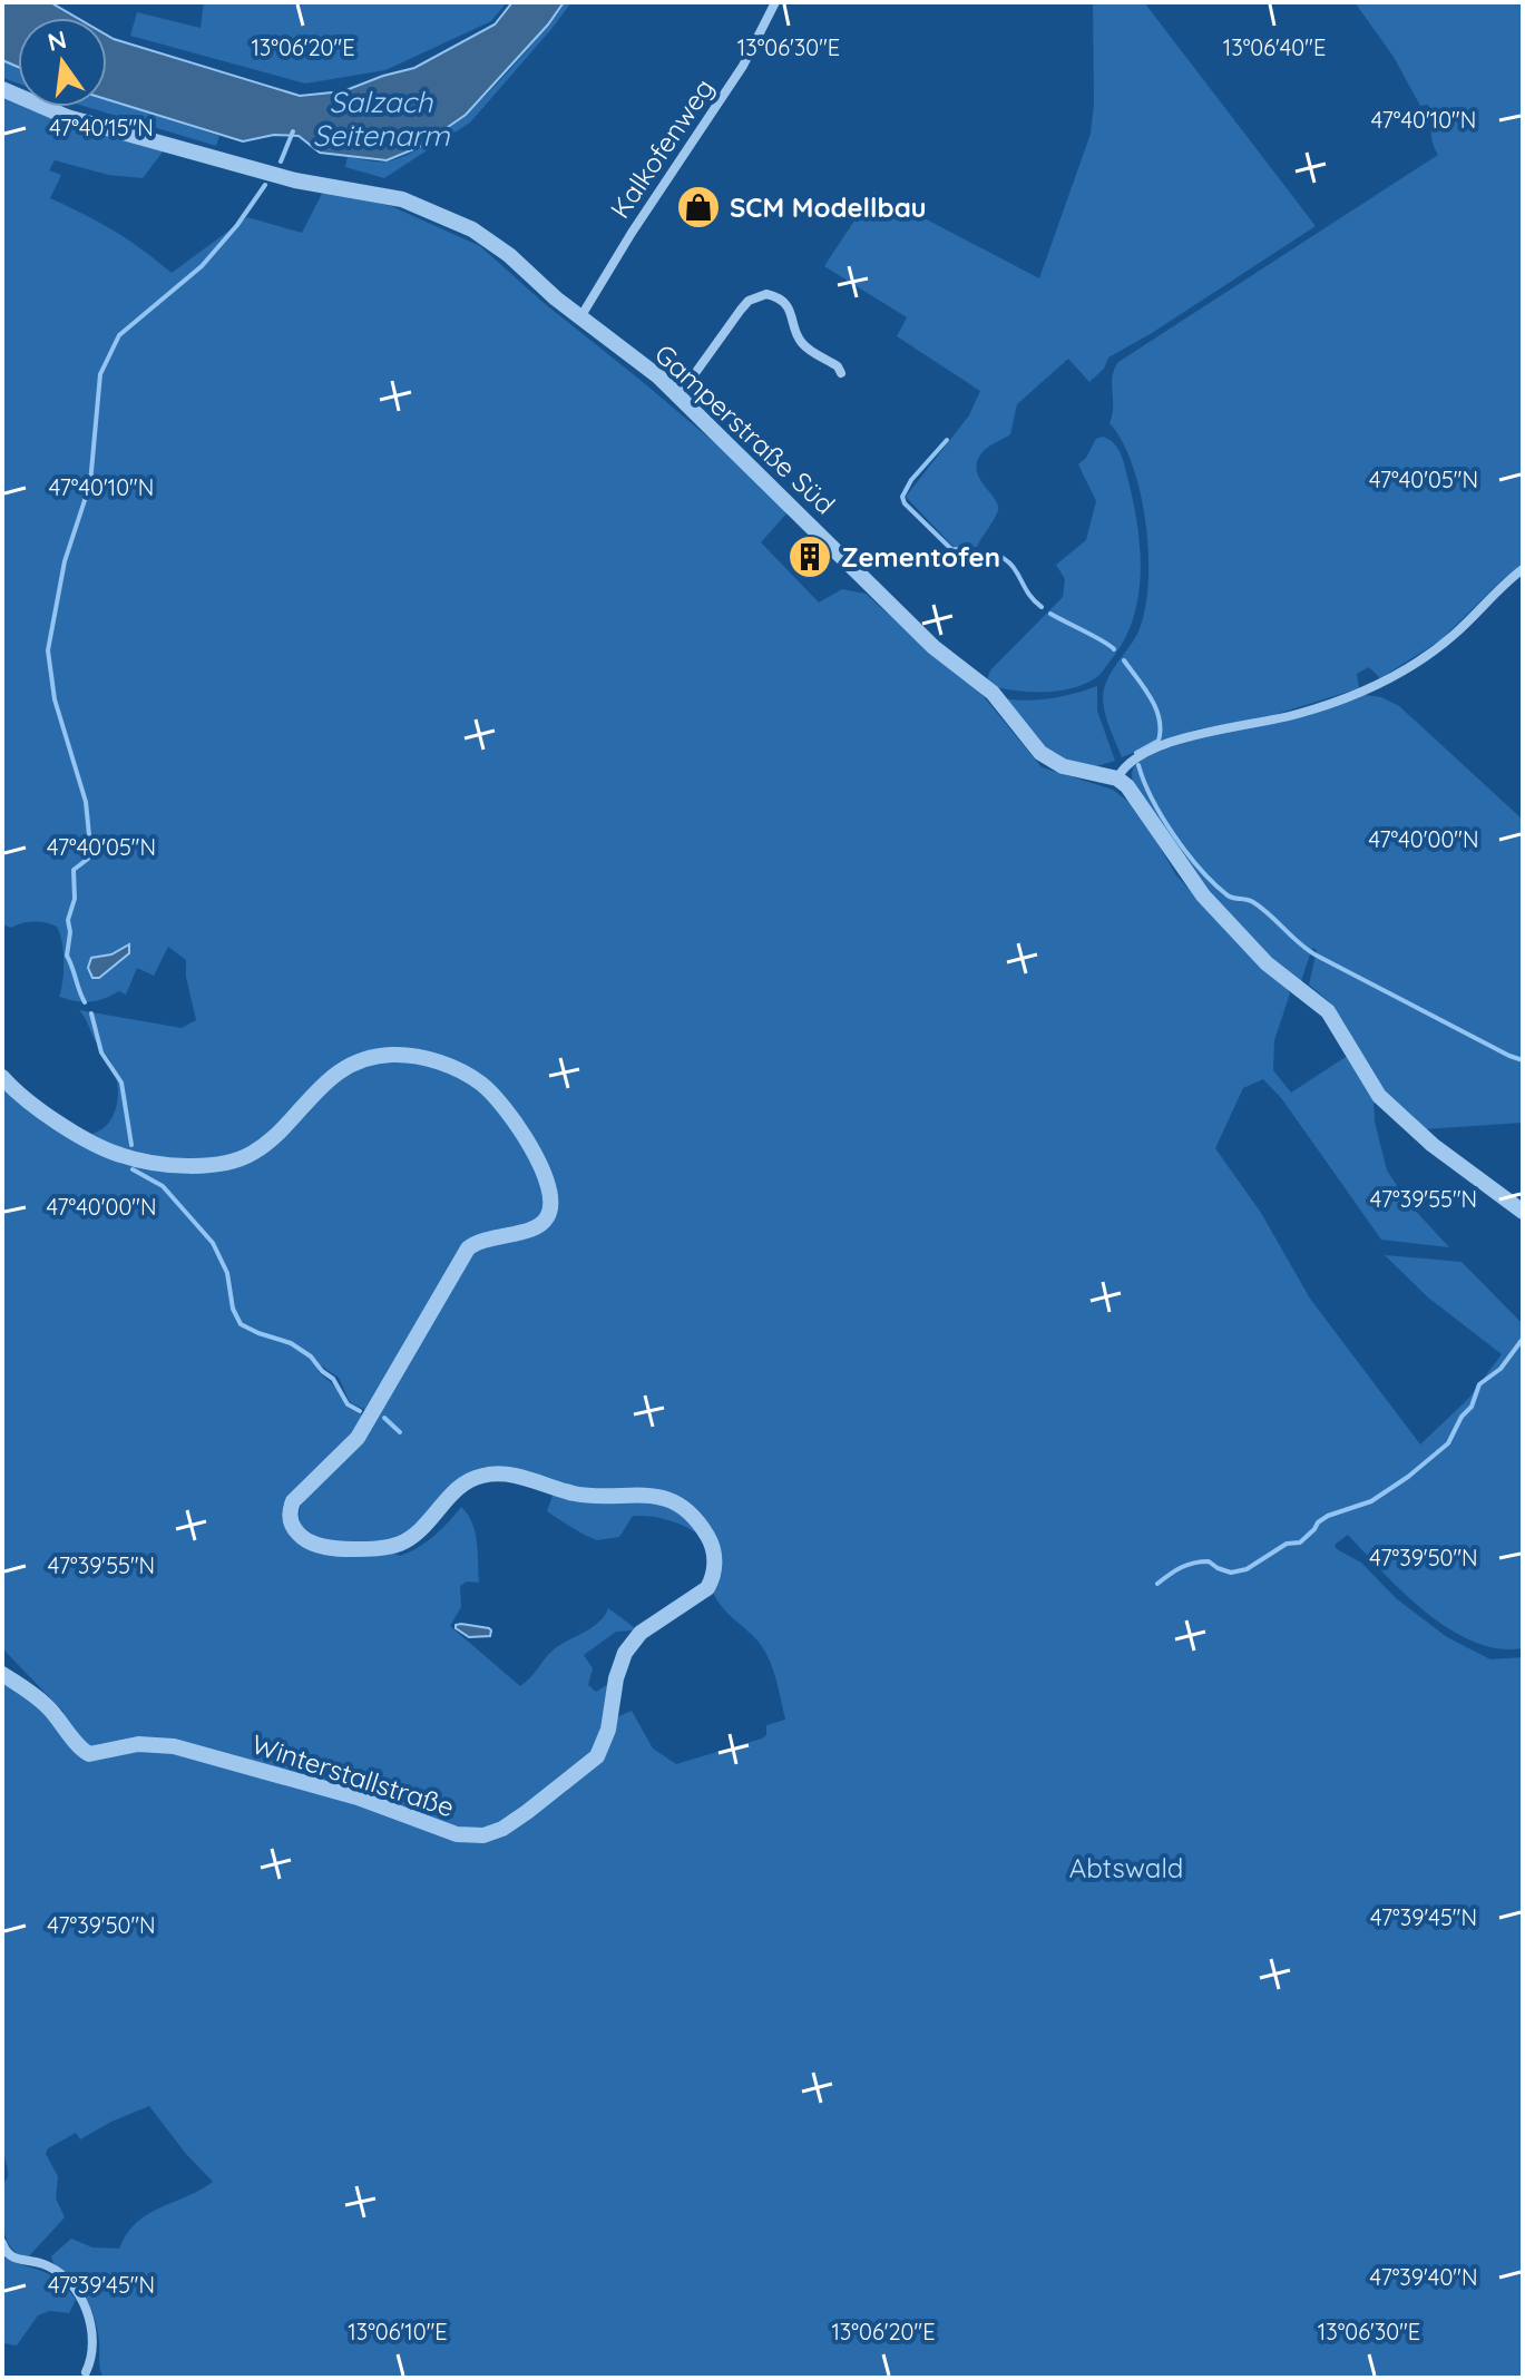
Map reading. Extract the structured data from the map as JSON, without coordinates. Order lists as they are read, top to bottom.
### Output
{
  "streets": {
    "street": ["Kalkofenweg", "Gamperstraße Süd", "Winterstallstraße"]
  },
  "crossings": [
    ["Kalkofenweg", "Gamperstraße Süd"]
  ],
  "water": ["Salzach Seitenarm"],
  "parks": ["Abtswald"],
  "places": {
    "shop": ["SCM Modellbau"],
    "building": ["Zementofen"]
  },
  "north": "top",
  "coordinates": [
    "13°06'20\"E",
    "13°06'30\"E",
    "13°06'40\"E",
    "47°40'10\"N",
    "47°40'15\"N",
    "47°40'05\"N",
    "47°40'00\"N",
    "47°39'55\"N",
    "47°39'50\"N",
    "47°39'45\"N",
    "47°39'40\"N",
    "13°06'10\"E"
  ]
}
